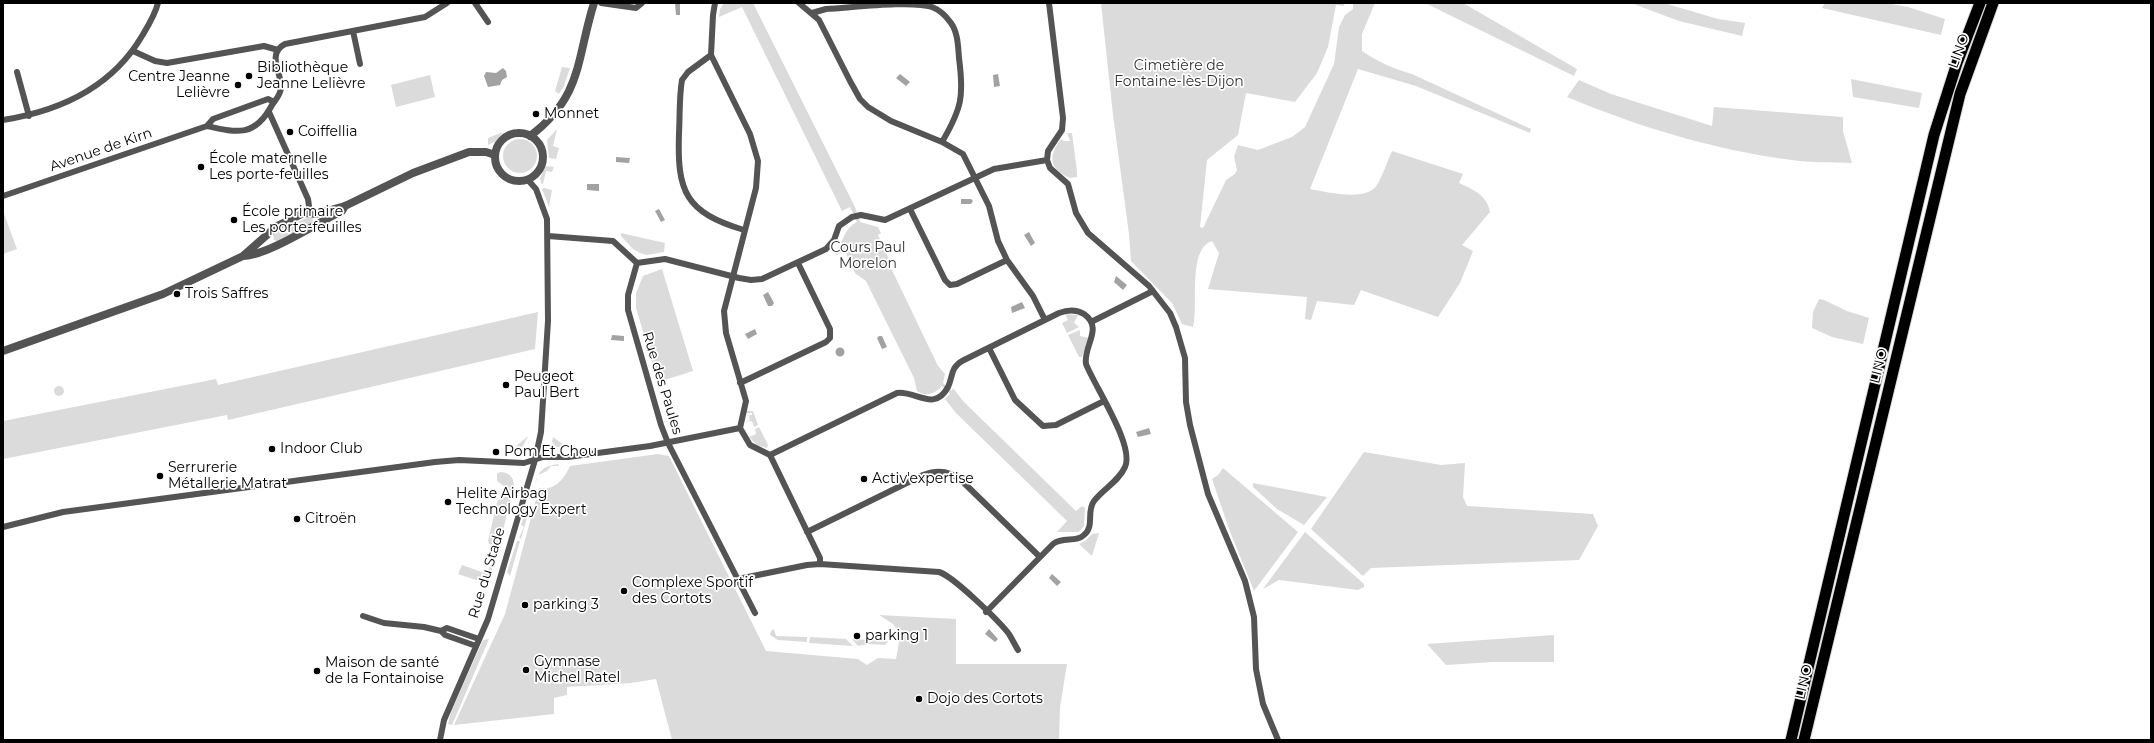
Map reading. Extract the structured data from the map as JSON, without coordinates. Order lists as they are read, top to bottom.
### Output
{
  "streets": {
    "highway": ["LINO"],
    "street": ["Avenue de Kirn", "Rue des Paules", "Rue du Stade"]
  },
  "parks": ["Cimetière de Fontaine-lès-Dijon", "Cours Paul Morelon"],
  "places": [
    "Bibliothèque Jeanne Lelièvre",
    "Centre Jeanne Lelièvre",
    "Monnet",
    "Coiffellia",
    "École maternelle Les porte-feuilles",
    "École primaire Les porte-feuilles",
    "Trois Saffres",
    "Peugeot Paul Bert",
    "Indoor Club",
    "Pom Et Chou",
    "Serrurerie Métallerie Matrat",
    "Activ'expertise",
    "Helite Airbag Technology Expert",
    "Citroën",
    "Complexe Sportif des Cortots",
    "parking 3",
    "parking 1",
    "Gymnase Michel Ratel",
    "Maison de santé de la Fontainoise",
    "Dojo des Cortots"
  ]
}
